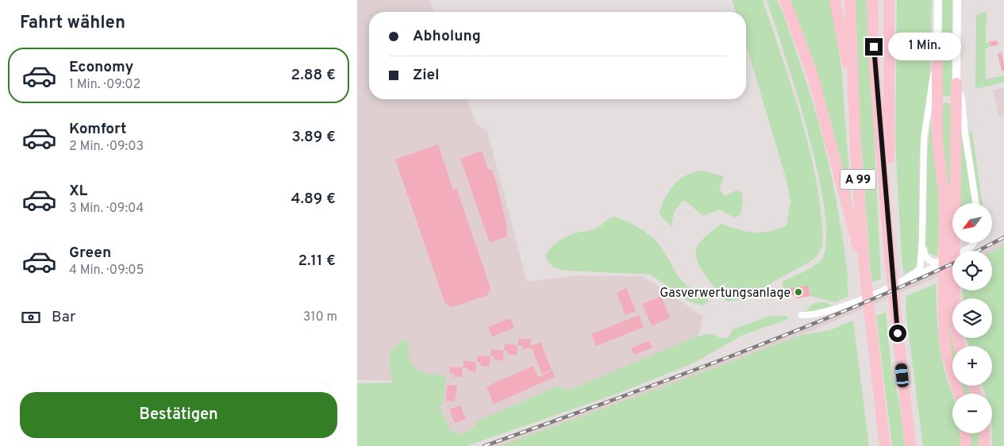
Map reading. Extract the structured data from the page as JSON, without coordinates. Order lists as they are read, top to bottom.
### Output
{
  "streets": {
    "highway": ["A 99"]
  },
  "places": ["Gasverwertungsanlage"],
  "north": "bottom left",
  "page": {
    "heading": "Fahrt wählen",
    "banner": ["Abholung", "Ziel"],
    "bubble": "1 Min.",
    "list": [
      {
        "name": "Economy",
        "note": "1 Min. · 09:02",
        "value": "2.88 €"
      },
      {
        "name": "Komfort",
        "note": "2 Min. · 09:03",
        "value": "3.89 €"
      },
      {
        "name": "XL",
        "note": "3 Min. · 09:04",
        "value": "4.89 €"
      },
      {
        "name": "Green",
        "note": "4 Min. · 09:05",
        "value": "2.11 €"
      }
    ],
    "map_buttons": ["+", "−"],
    "pay": ["Bar", "310 m"],
    "buttons": "Bestätigen"
  }
}
